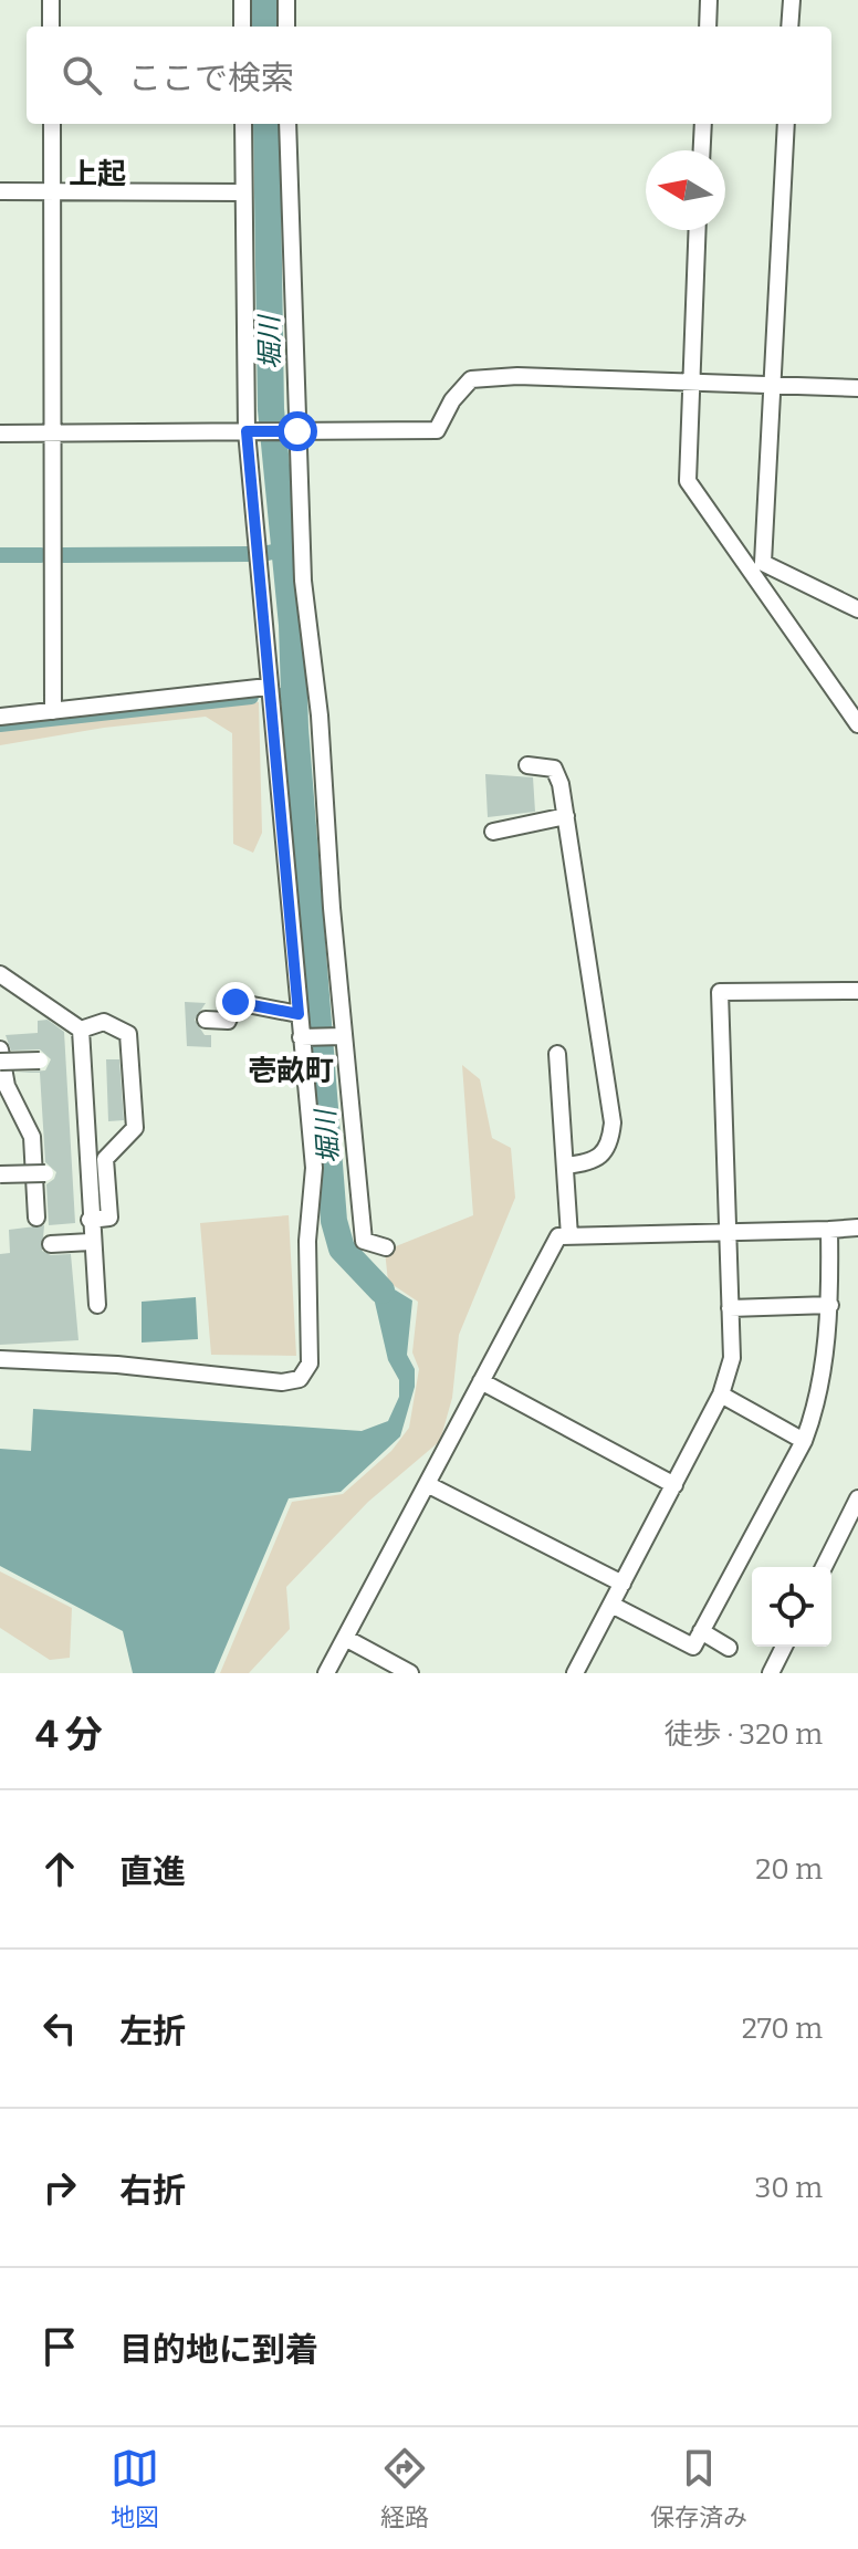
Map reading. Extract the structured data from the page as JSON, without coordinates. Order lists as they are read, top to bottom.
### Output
{
  "districts": ["上起", "壱畝町"],
  "water": ["堀川"],
  "north": "left",
  "page": {
    "search": "ここで検索",
    "heading": ["4 分", "徒歩 · 320 m"],
    "list": [
      ["直進", "20 m"],
      ["左折", "270 m"],
      ["右折", "30 m"],
      "目的地に到着"
    ],
    "nav": ["地図", "経路", "保存済み"]
  }
}
